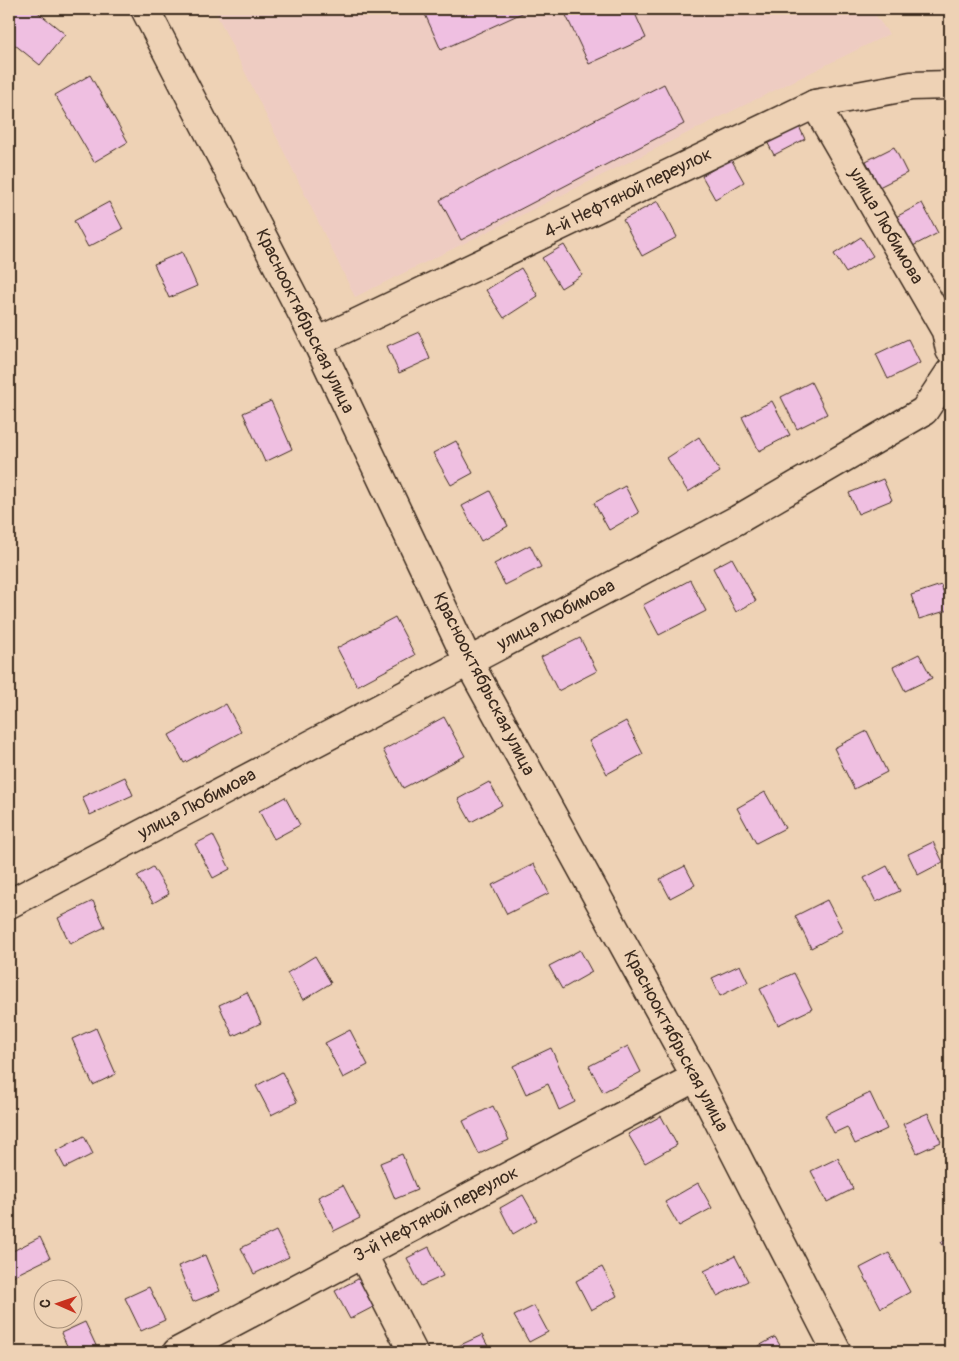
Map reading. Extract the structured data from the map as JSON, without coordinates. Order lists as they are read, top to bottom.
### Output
{
  "streets": {
    "street": [
      "4-й Нефтяной переулок",
      "улица Любимова",
      "Краснооктябрьская улица",
      "3-й Нефтяной переулок"
    ]
  },
  "crossings": [
    ["4-й Нефтяной переулок", "улица Любимова"],
    ["4-й Нефтяной переулок", "Краснооктябрьская улица"],
    ["улица Любимова", "Краснооктябрьская улица"],
    ["Краснооктябрьская улица", "3-й Нефтяной переулок"]
  ],
  "north": "left"
}
